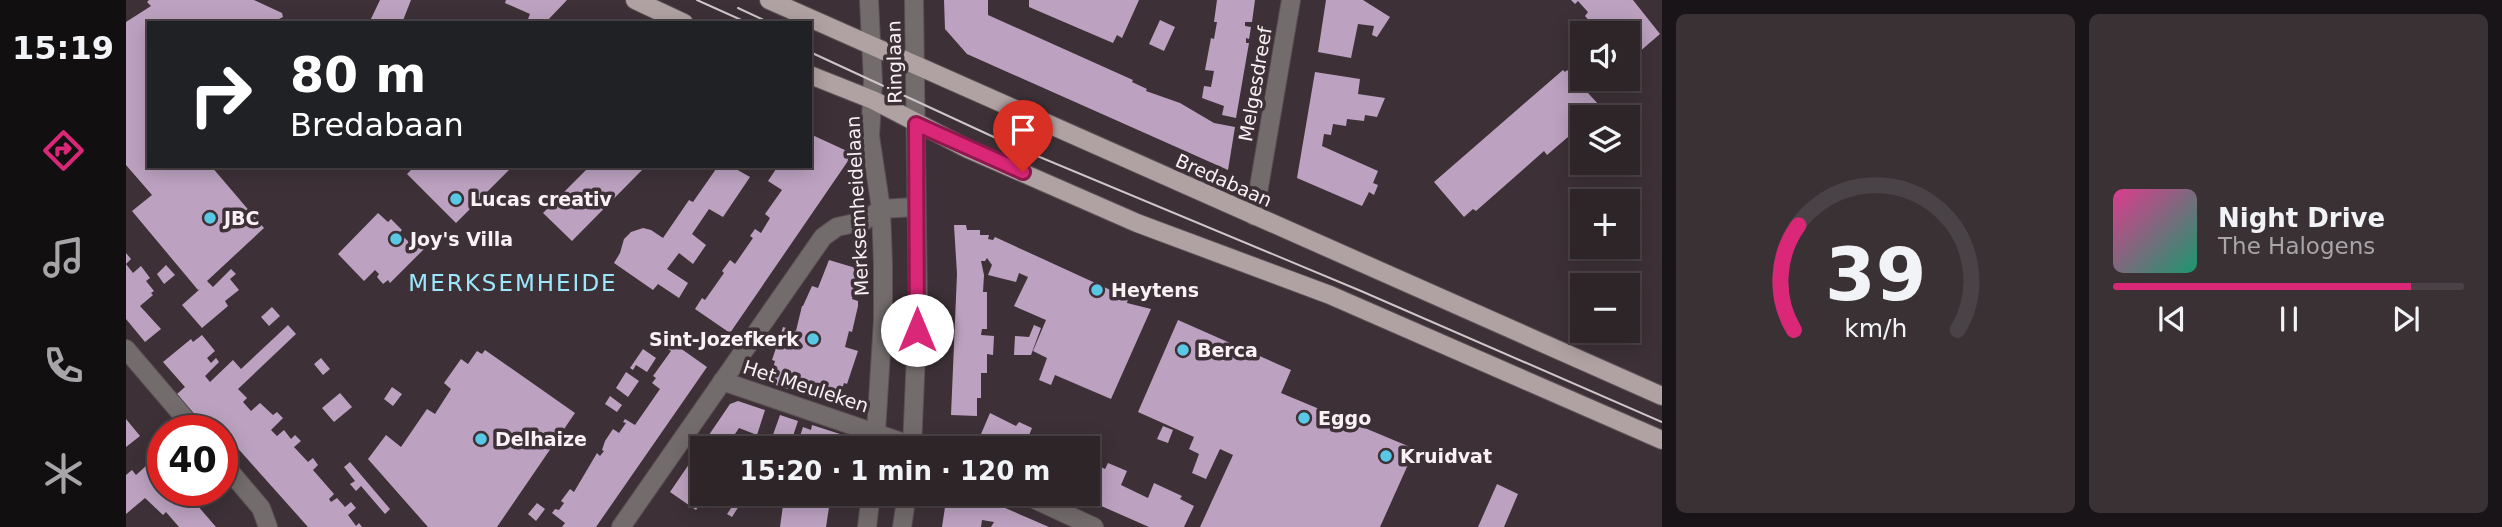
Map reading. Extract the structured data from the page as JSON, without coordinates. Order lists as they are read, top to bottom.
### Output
{
  "streets": {
    "main road": ["Bredabaan"],
    "street": [
      "Ringlaan",
      "Melgesdreef",
      "Merksemheidelaan",
      "Het Meuleken"
    ]
  },
  "crossings": [
    ["Ringlaan", "Bredabaan"],
    ["Ringlaan", "Merksemheidelaan"],
    ["Melgesdreef", "Bredabaan"],
    ["Bredabaan", "Merksemheidelaan"]
  ],
  "districts": ["MERKSEMHEIDE"],
  "places": [
    "Lucas creativ",
    "JBC",
    "Joy's Villa",
    "Heytens",
    "Sint-Jozefkerk",
    "Berca",
    "Eggo",
    "Delhaize",
    "Kruidvat"
  ],
  "page": {
    "tabs": "15:19",
    "map_buttons": ["+", "−"],
    "turn": ["80 m", "Bredabaan"],
    "song": ["Night Drive", "The Halogens"],
    "limit": "40",
    "trip": "15:20 · 1 min · 120 m",
    "gauge": ["39", "km/h"]
  }
}
